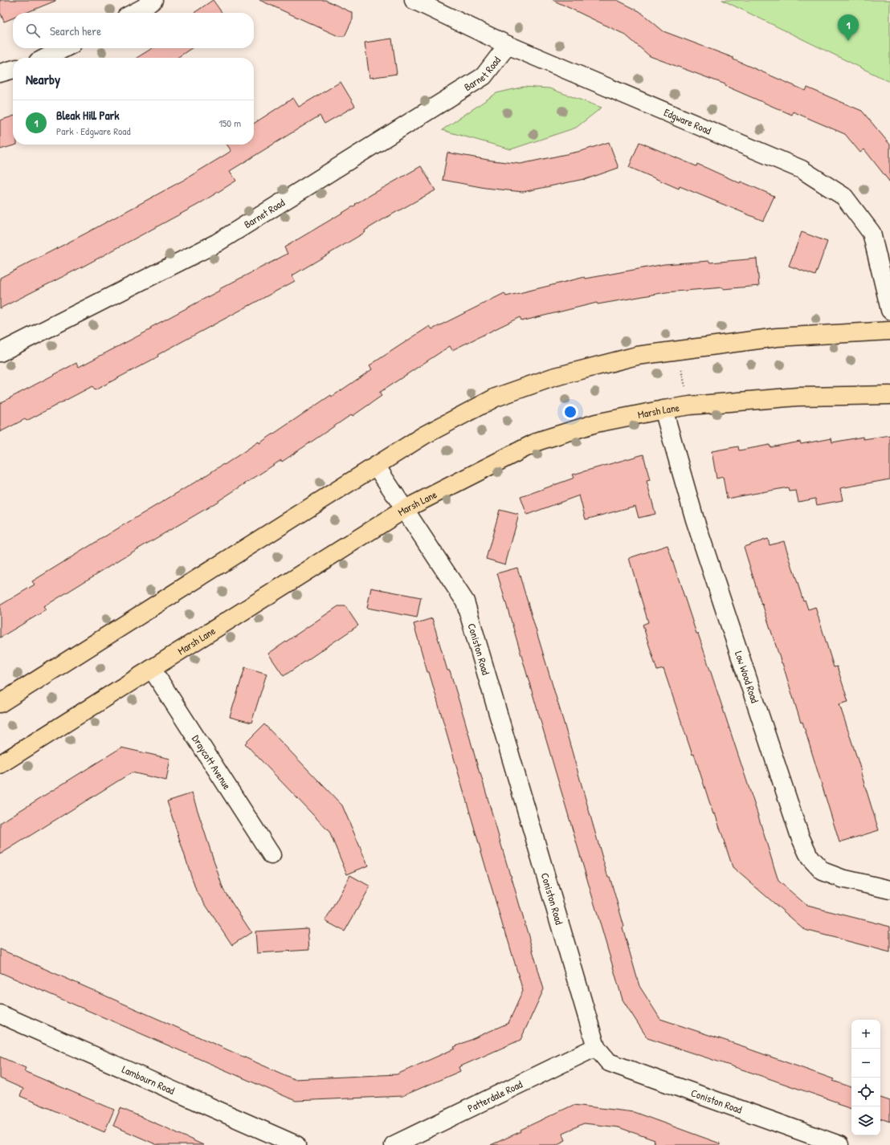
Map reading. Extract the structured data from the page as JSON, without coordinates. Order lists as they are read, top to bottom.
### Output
{
  "streets": {
    "main road": ["Marsh Lane"],
    "street": [
      "Barnet Road",
      "Edgware Road",
      "Coniston Road",
      "Low Wood Road",
      "Draycott Avenue",
      "Lambourn Road",
      "Patterdale Road"
    ]
  },
  "crossings": [
    ["Barnet Road", "Edgware Road"],
    ["Marsh Lane", "Coniston Road"],
    ["Marsh Lane", "Low Wood Road"],
    ["Marsh Lane", "Draycott Avenue"],
    ["Coniston Road", "Patterdale Road"]
  ],
  "page": {
    "search": "Search here",
    "pins": "1",
    "heading": "Nearby",
    "list": [
      {
        "mark": "1",
        "name": "Bleak Hill Park",
        "note": "Park · Edgware Road",
        "value": "150 m"
      }
    ],
    "map_buttons": ["+", "−"]
  }
}
